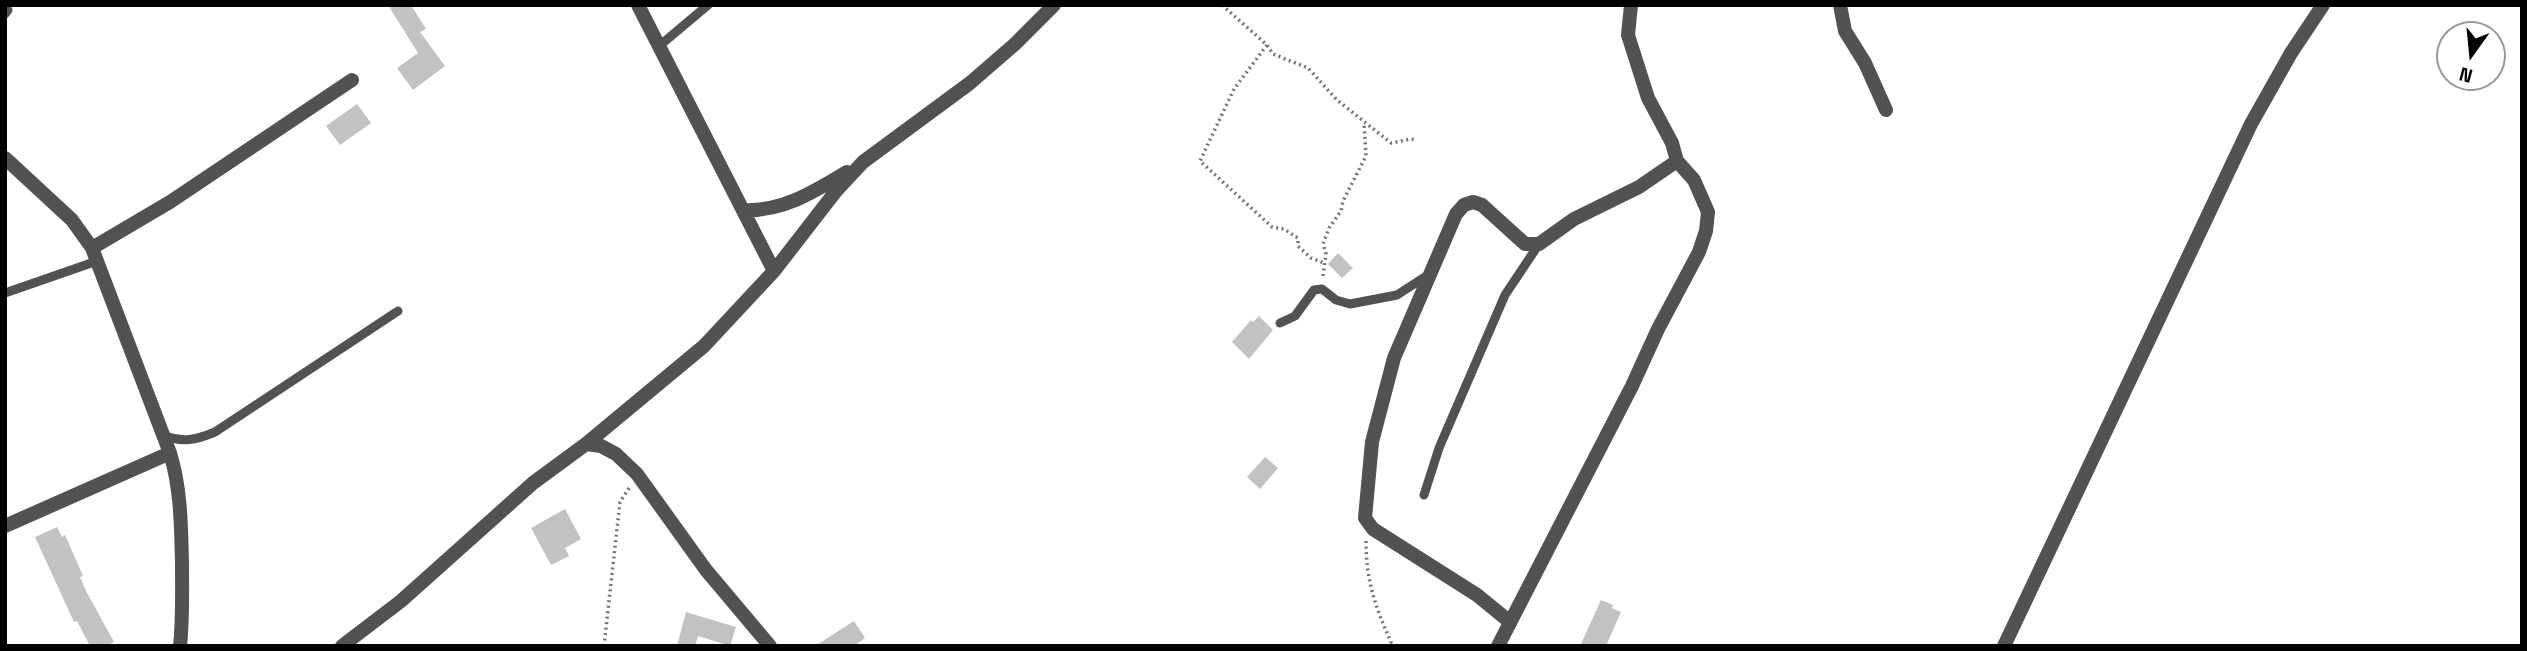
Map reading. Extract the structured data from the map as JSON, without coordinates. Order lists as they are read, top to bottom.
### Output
{
  "north": "bottom"
}
